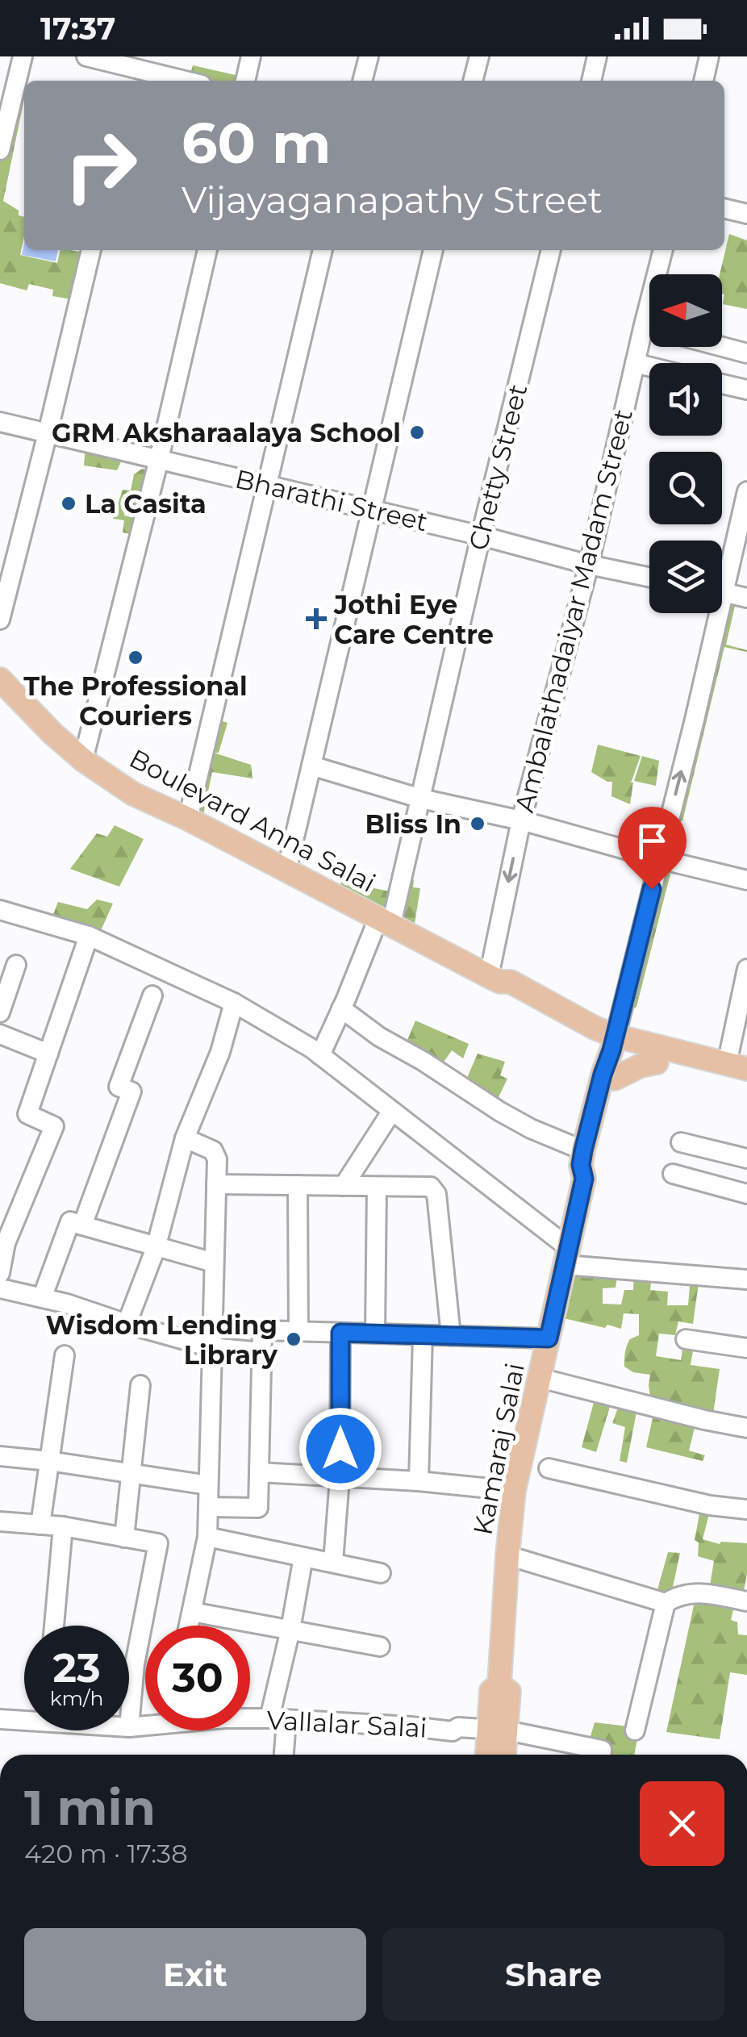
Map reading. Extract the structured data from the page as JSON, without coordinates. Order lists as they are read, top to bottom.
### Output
{
  "streets": {
    "main road": ["Boulevard Anna Salai", "Kamaraj Salai"],
    "street": [
      "Chetty Street",
      "Bharathi Street",
      "Ambalathadaiyar Madam Street",
      "Vallalar Salai"
    ]
  },
  "crossings": [
    ["Chetty Street", "Bharathi Street"],
    ["Chetty Street", "Boulevard Anna Salai"],
    ["Bharathi Street", "Ambalathadaiyar Madam Street"],
    ["Ambalathadaiyar Madam Street", "Boulevard Anna Salai"],
    ["Boulevard Anna Salai", "Kamaraj Salai"],
    ["Kamaraj Salai", "Vallalar Salai"]
  ],
  "places": {
    "other": [
      "GRM Aksharaalaya School",
      "La Casita",
      "The Professional Couriers",
      "Bliss In",
      "Wisdom Lending Library"
    ],
    "health": ["Jothi Eye Care Centre"]
  },
  "north": "left",
  "page": {
    "status": "17:37",
    "turn": ["60 m", "Vijayaganapathy Street"],
    "speed": "23 km/h",
    "limit": "30",
    "heading": ["1 min", "420 m · 17:38"],
    "buttons": ["Exit", "Share"]
  }
}
